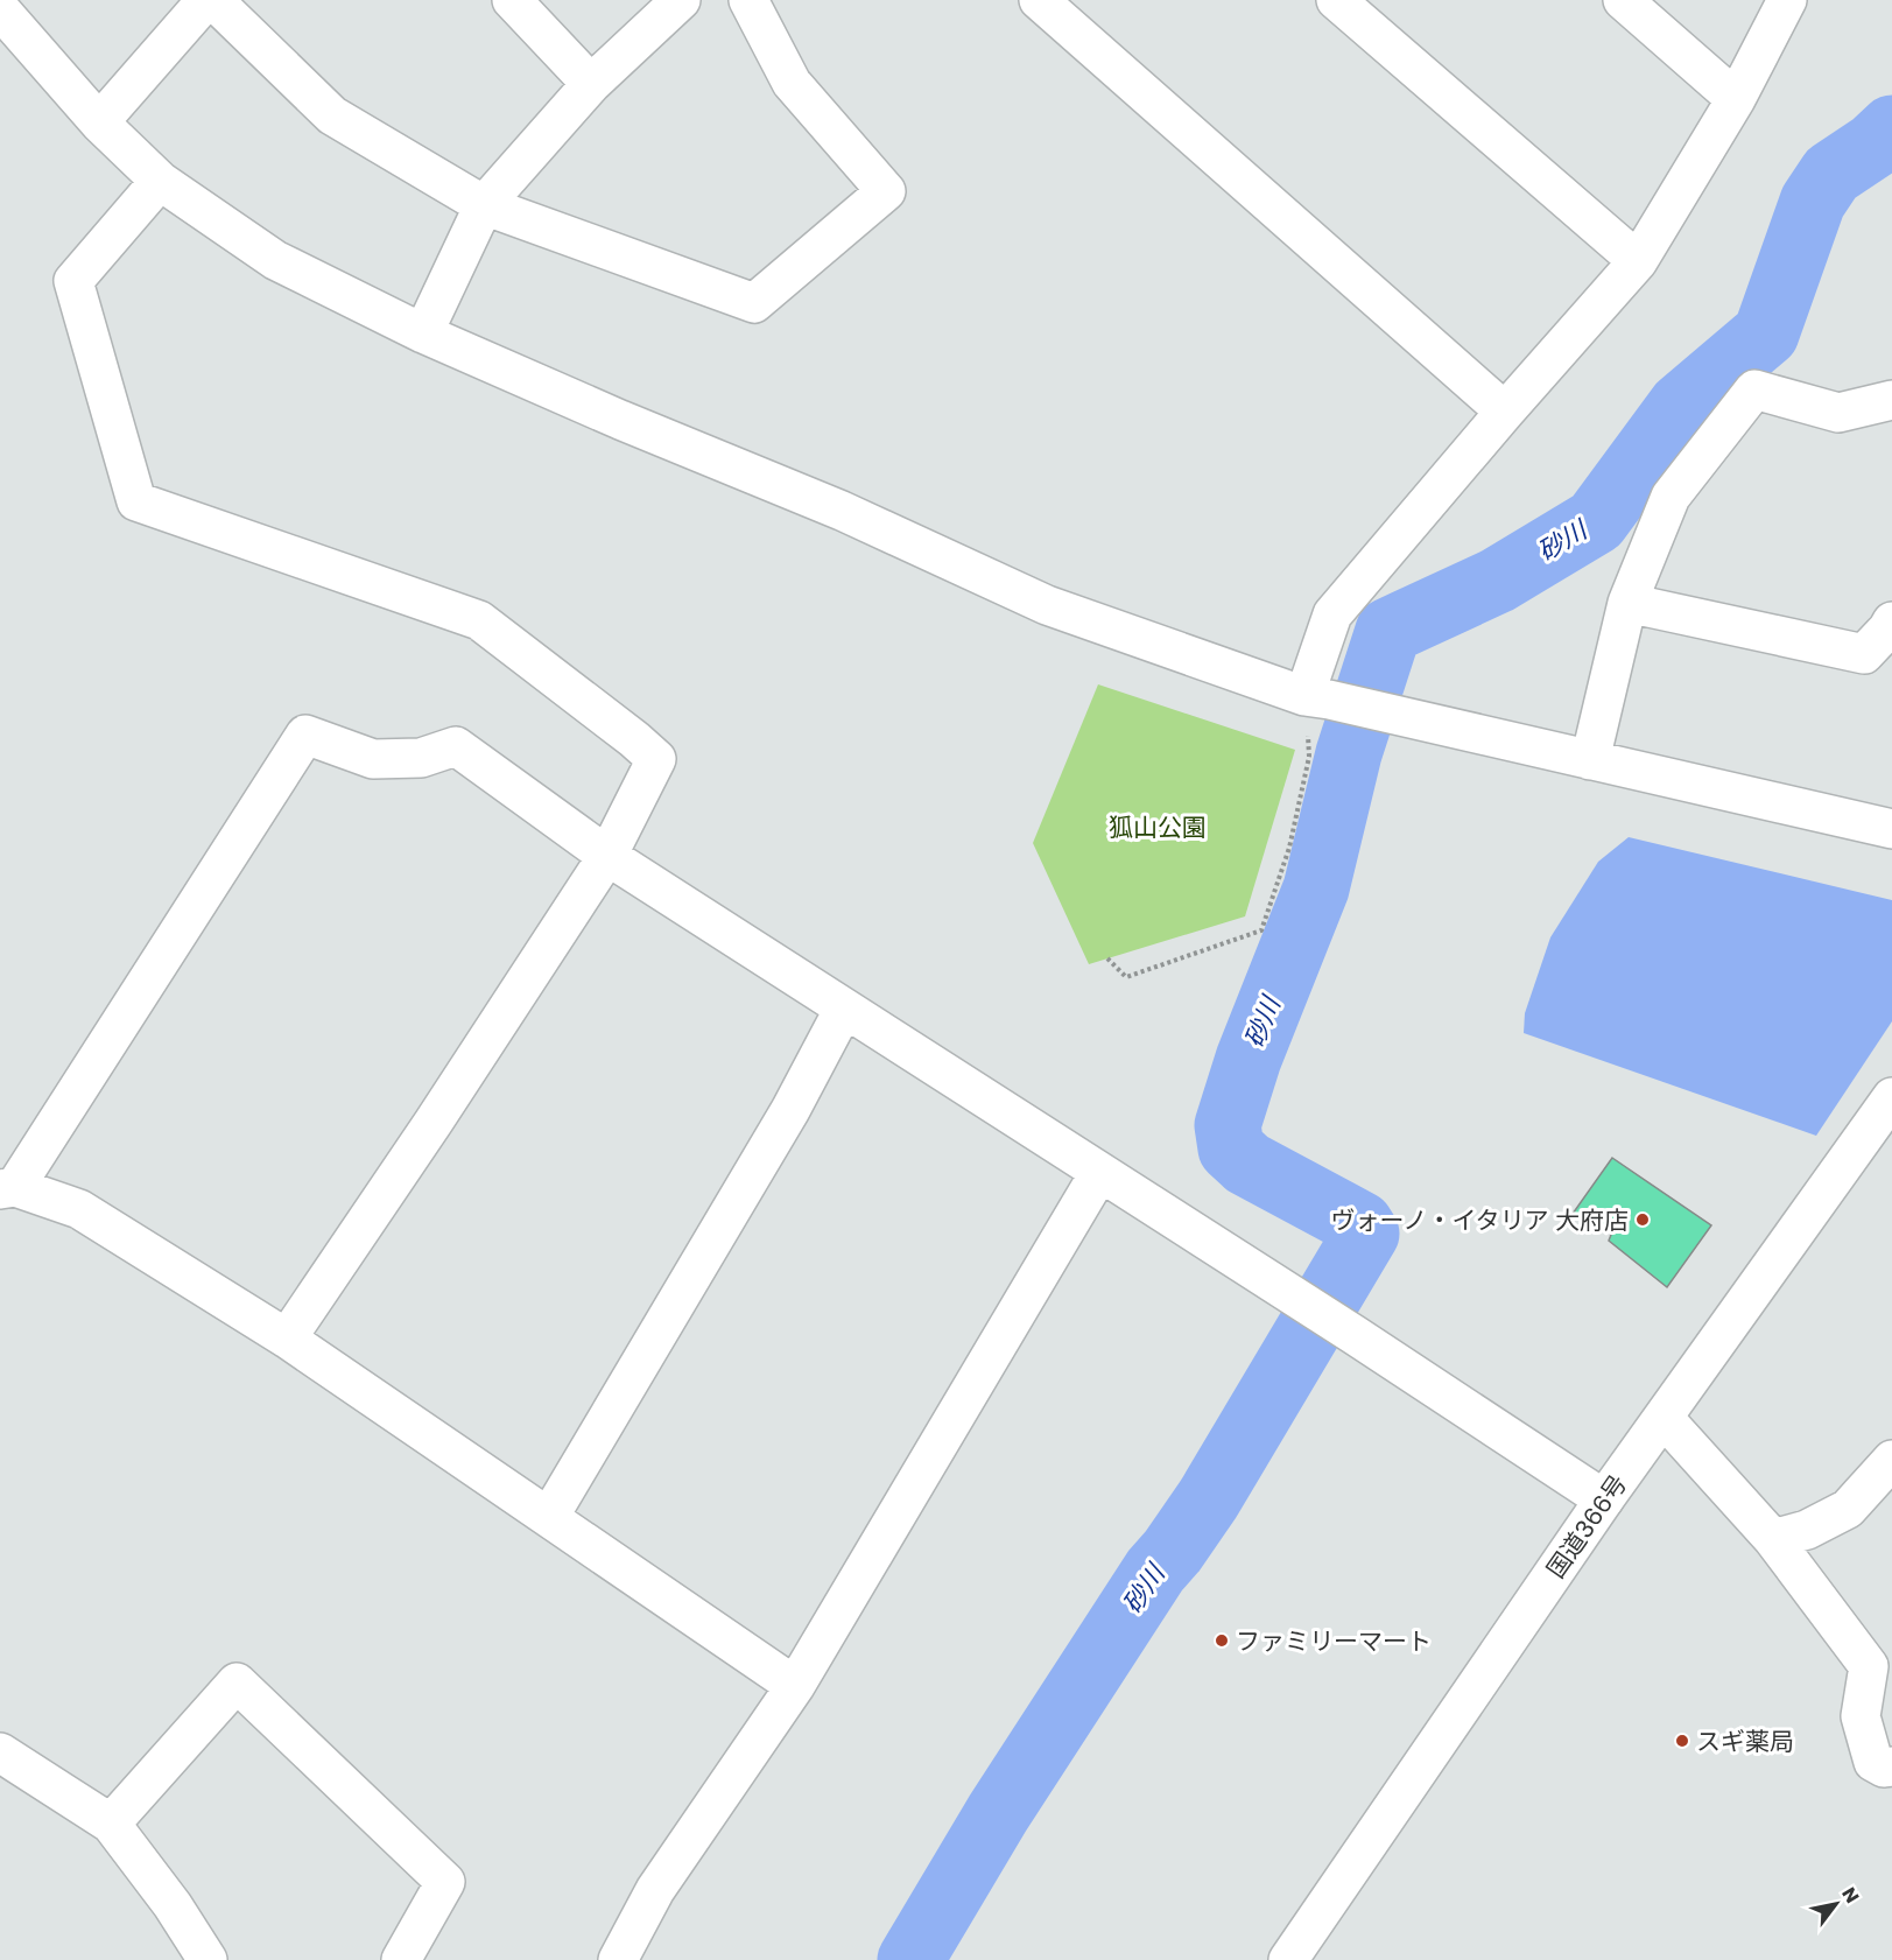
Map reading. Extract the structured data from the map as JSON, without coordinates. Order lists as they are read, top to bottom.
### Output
{
  "streets": {
    "main road": ["国道366号"]
  },
  "water": ["砂川"],
  "parks": ["狐山公園"],
  "places": ["ヴォーノ・イタリア 大府店", "ファミリーマート", "スギ薬局"],
  "north": "top right"
}
